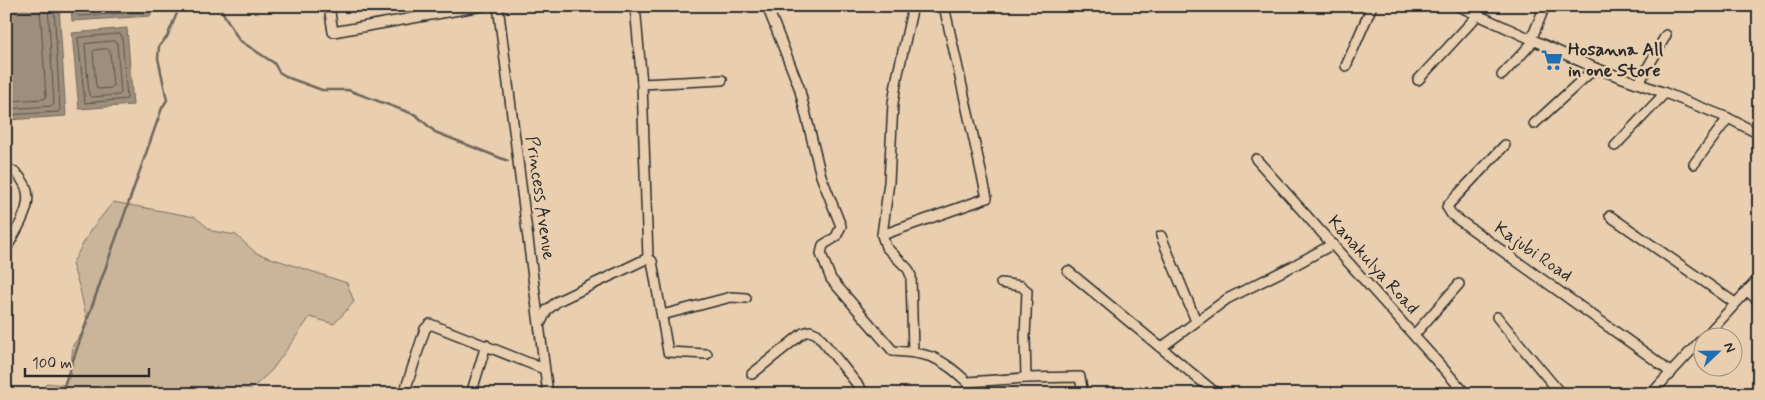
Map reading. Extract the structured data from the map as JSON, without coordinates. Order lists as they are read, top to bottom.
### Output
{
  "streets": {
    "street": ["Princess Avenue", "Kajubi Road", "Kanakulya Road"]
  },
  "places": {
    "supermarket": ["Hosanna All in one Store"]
  },
  "scale_bar": "100 m",
  "north": "right"
}
